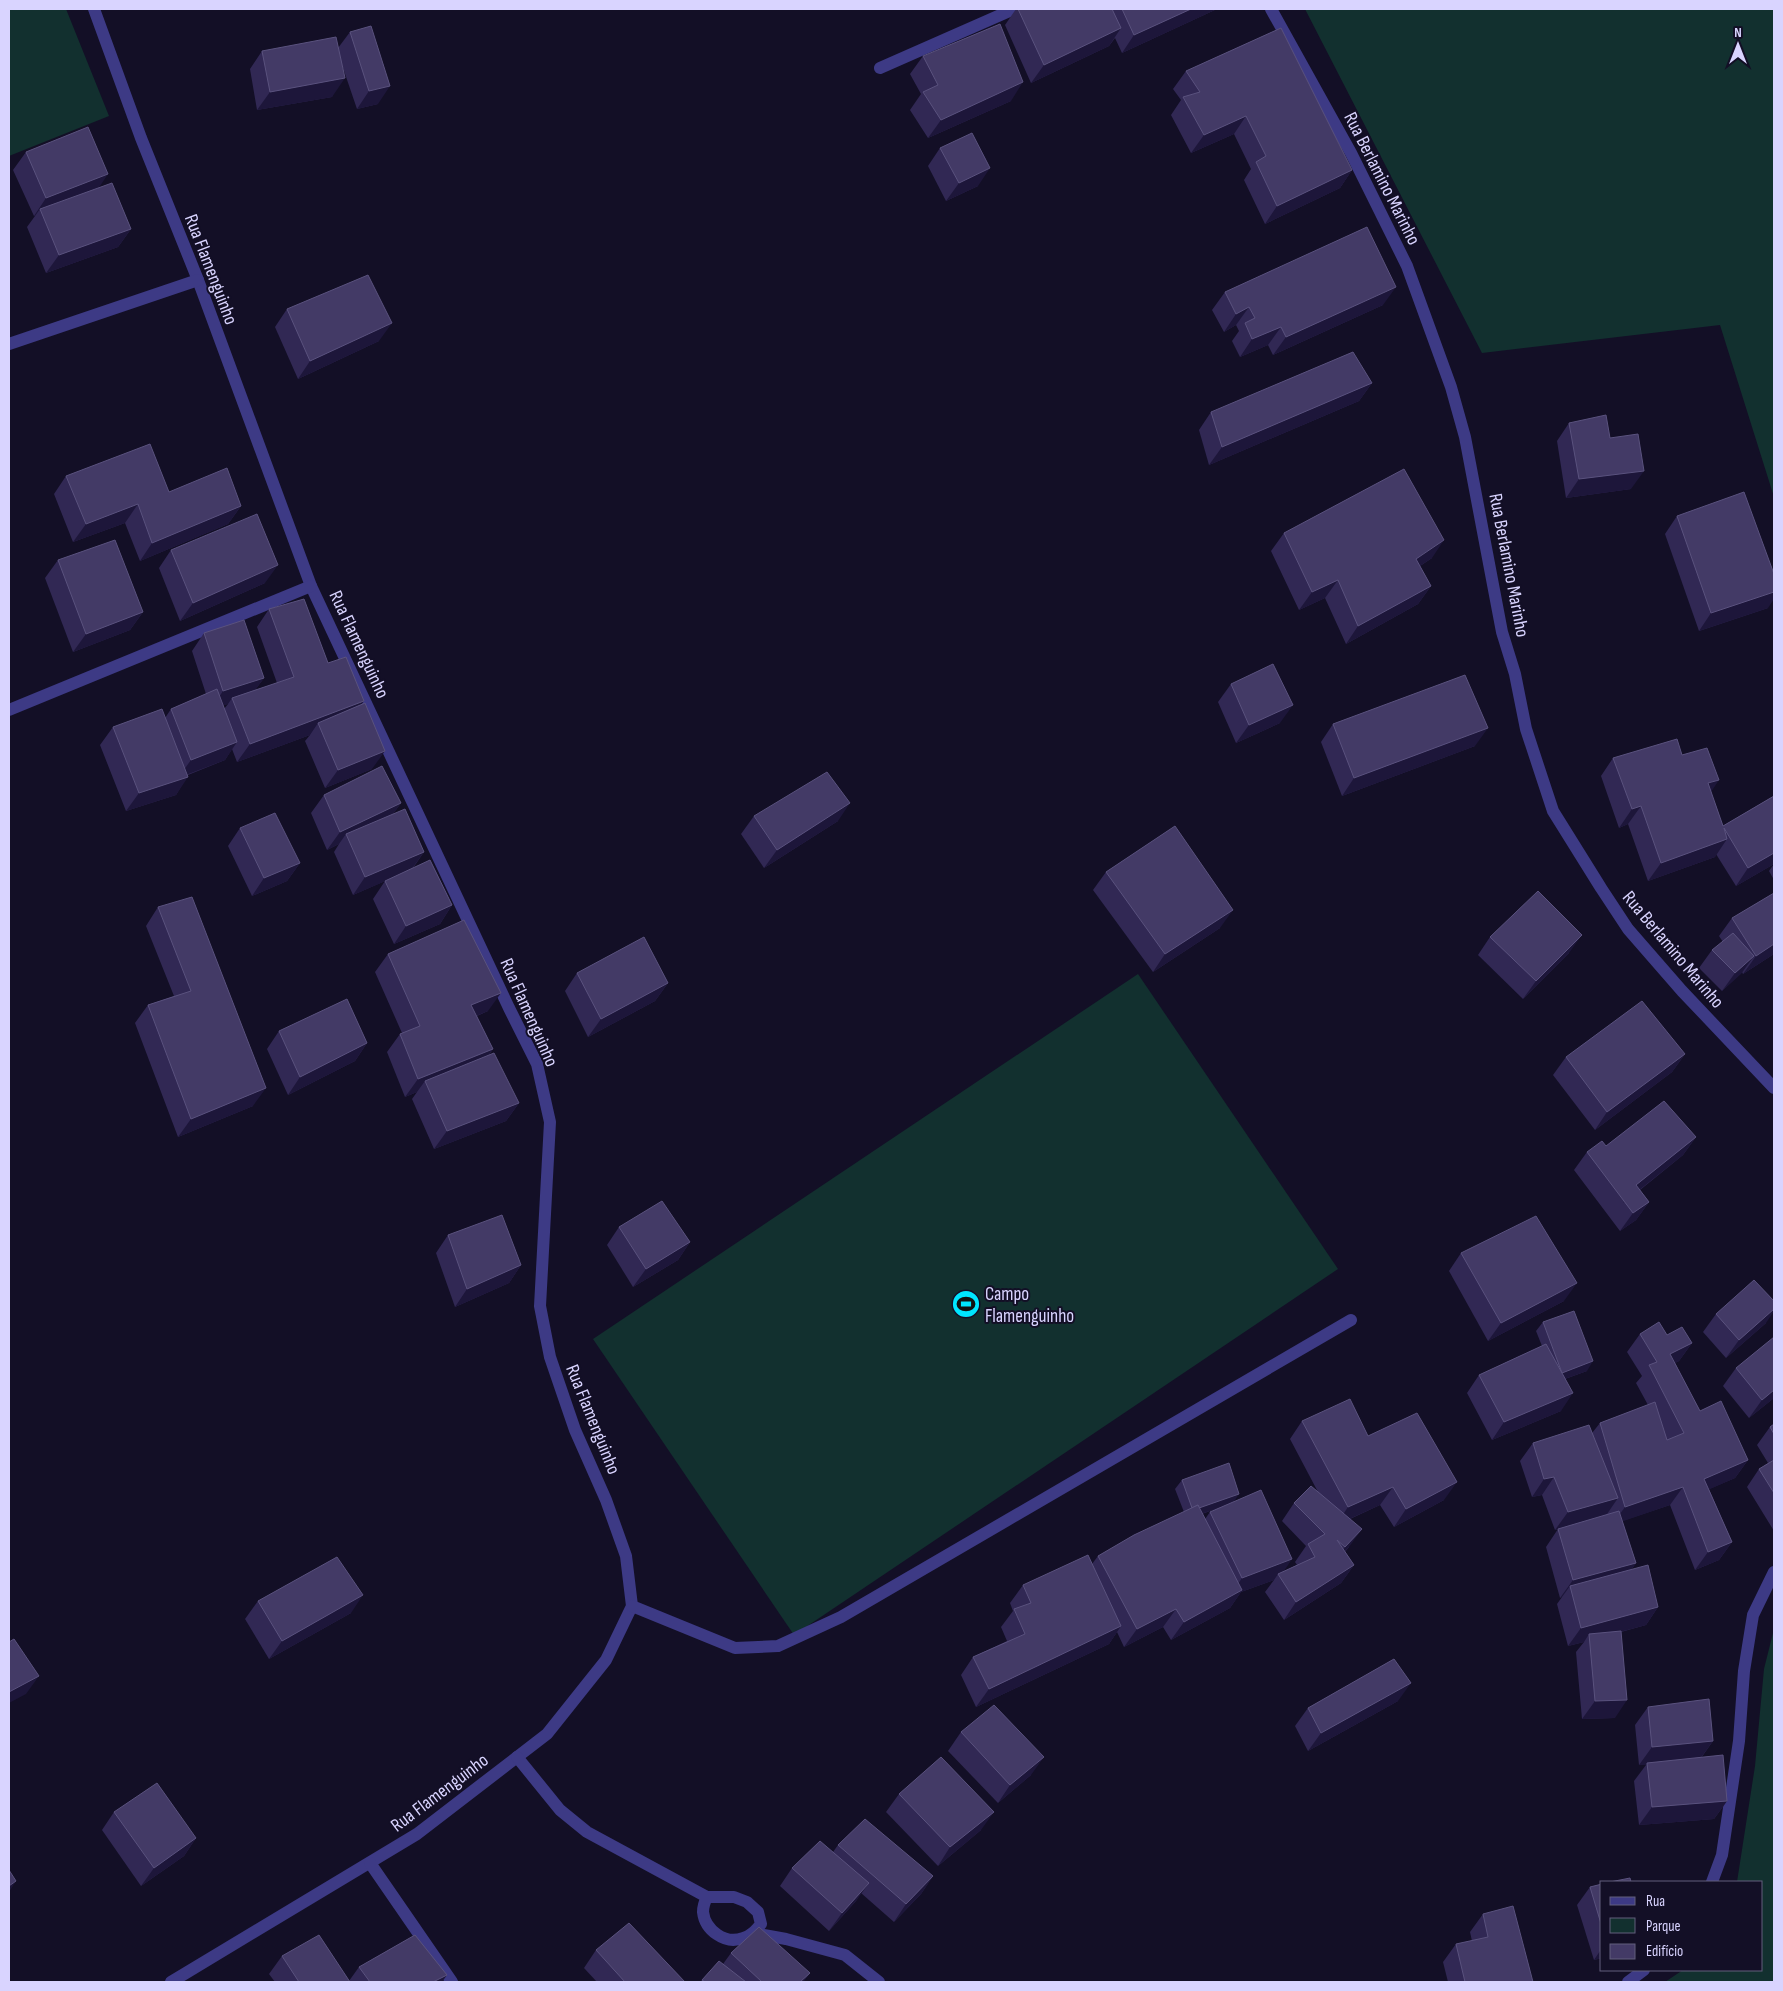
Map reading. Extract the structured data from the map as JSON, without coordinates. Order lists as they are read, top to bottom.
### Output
{
  "streets": {
    "street": ["Rua Berlamino Marinho", "Rua Flamenguinho"]
  },
  "places": {
    "sports": ["Campo Flamenguinho"]
  },
  "legend": ["Rua", "Parque", "Edifício"],
  "north": "top"
}
